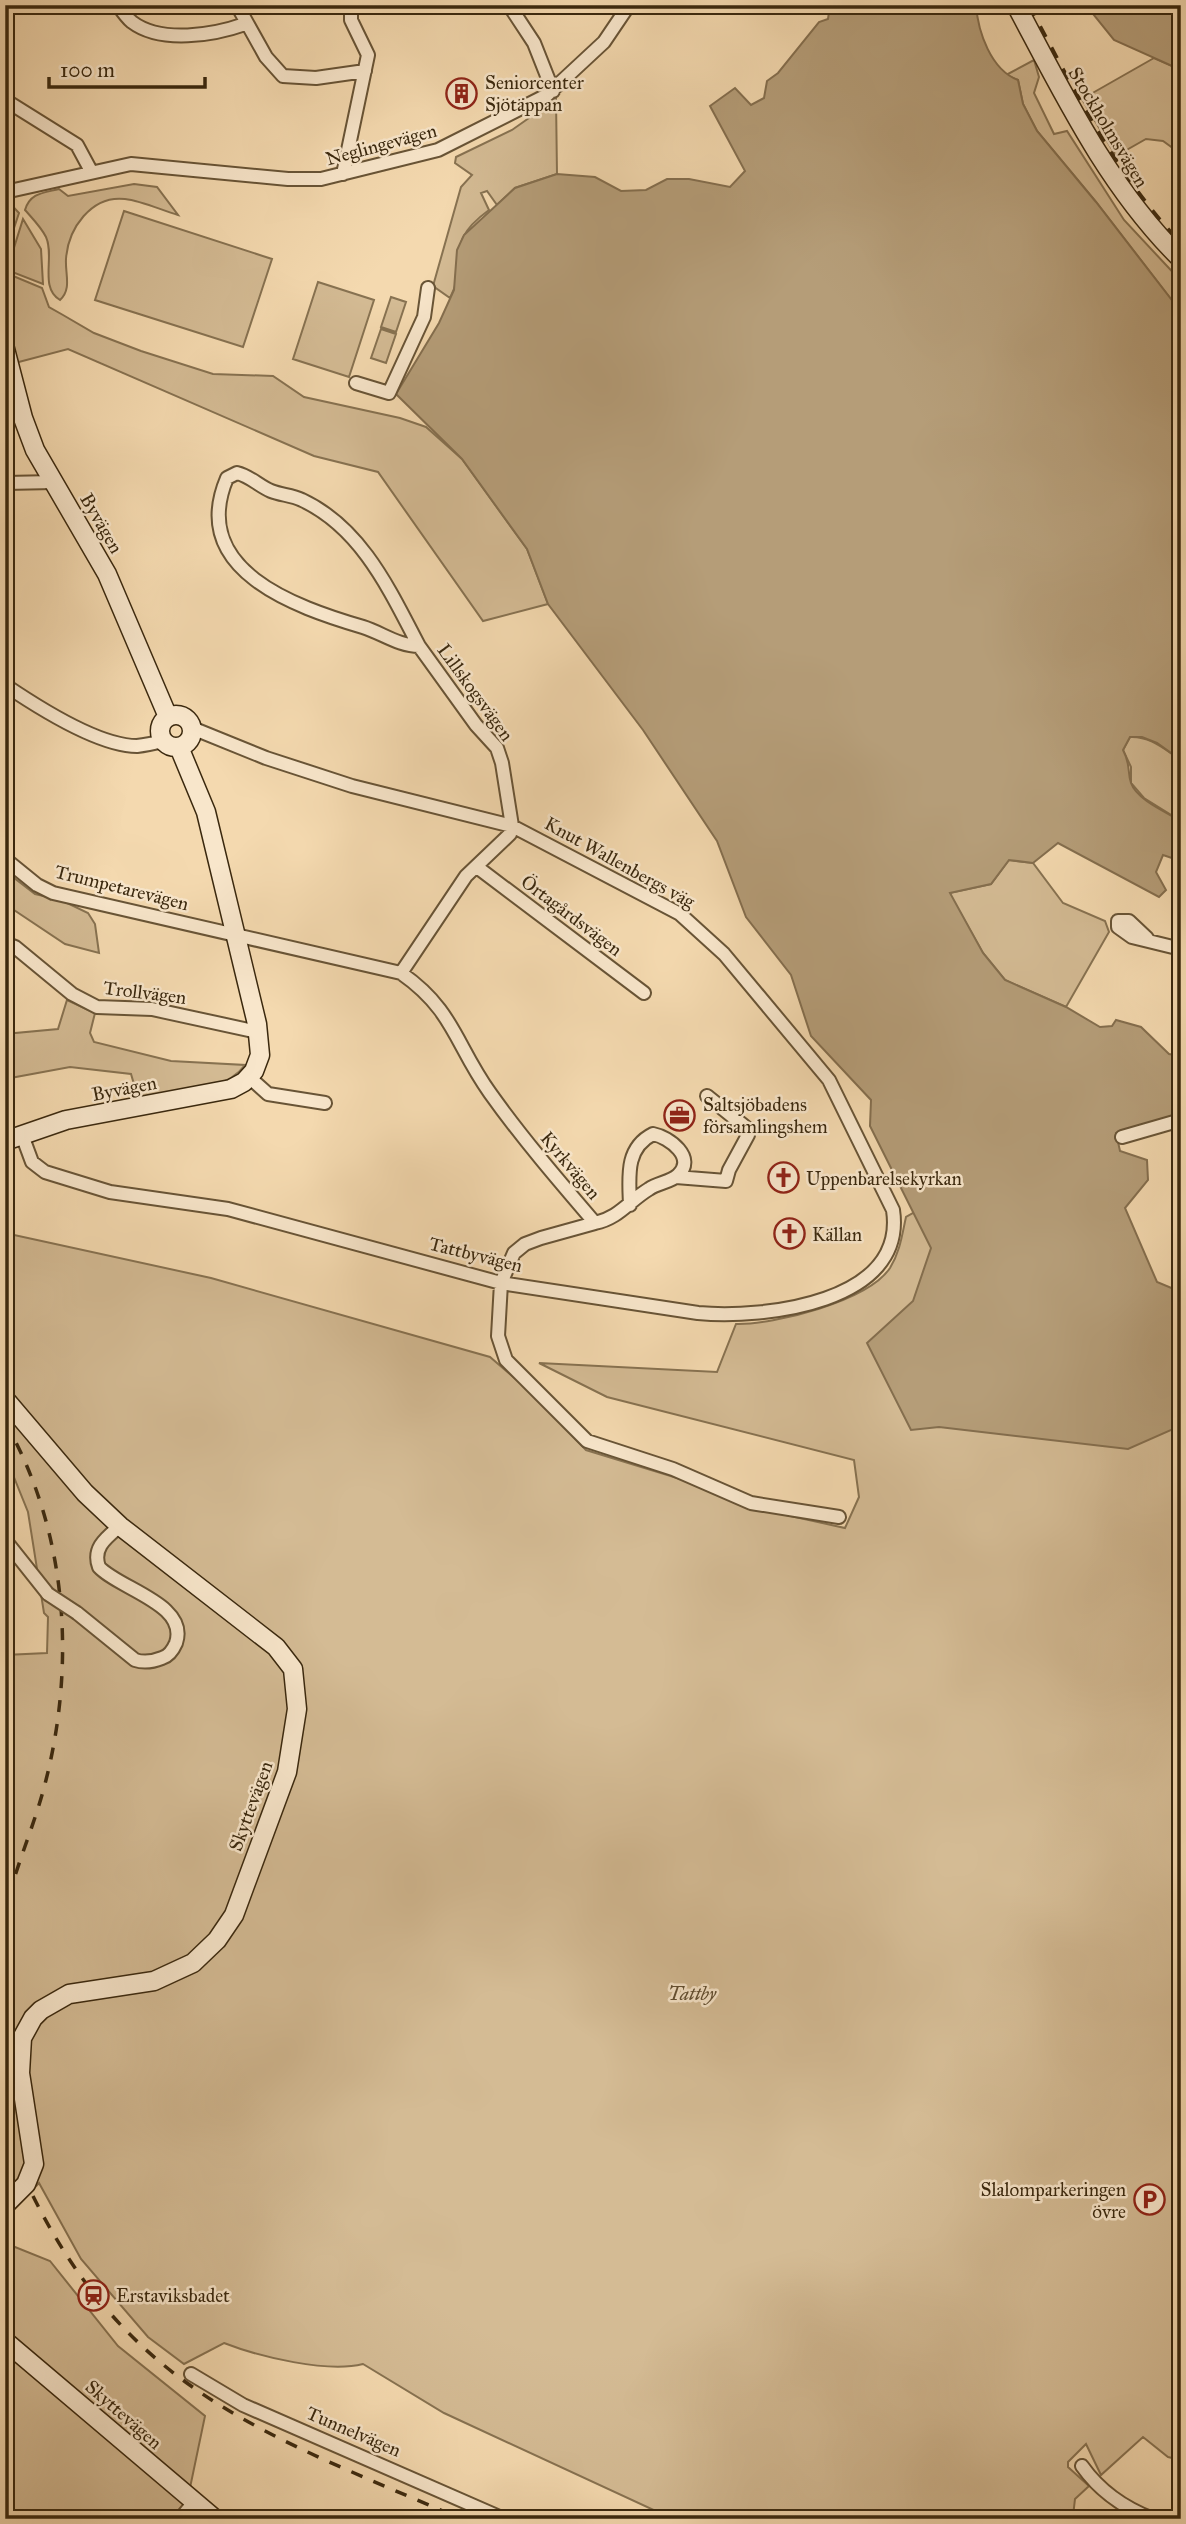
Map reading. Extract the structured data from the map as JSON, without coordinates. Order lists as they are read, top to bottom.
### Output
{
  "streets": {
    "street": [
      "Stockholmsvägen",
      "Neglingevägen",
      "Byvägen",
      "Lillskogsvägen",
      "Knut Wallenbergs väg",
      "Trumpetarevägen",
      "Örtagårdsvägen",
      "Trollvägen",
      "Kyrkvägen",
      "Tattbyvägen",
      "Skyttevägen",
      "Tunnelvägen"
    ]
  },
  "crossings": [
    ["Byvägen", "Knut Wallenbergs väg"],
    ["Byvägen", "Tattbyvägen"],
    ["Lillskogsvägen", "Knut Wallenbergs väg"],
    ["Knut Wallenbergs väg", "Tattbyvägen"],
    ["Trumpetarevägen", "Kyrkvägen"],
    ["Kyrkvägen", "Tattbyvägen"]
  ],
  "parks": ["Tattby"],
  "places": {
    "building": ["Seniorcenter Sjötäppan"],
    "office": ["Saltsjöbadens församlingshem"],
    "church": ["Uppenbarelsekyrkan", "Källan"],
    "parking": ["Slalomparkeringen övre"],
    "station": ["Erstaviksbadet"]
  },
  "scale_bar": "100 m"
}
